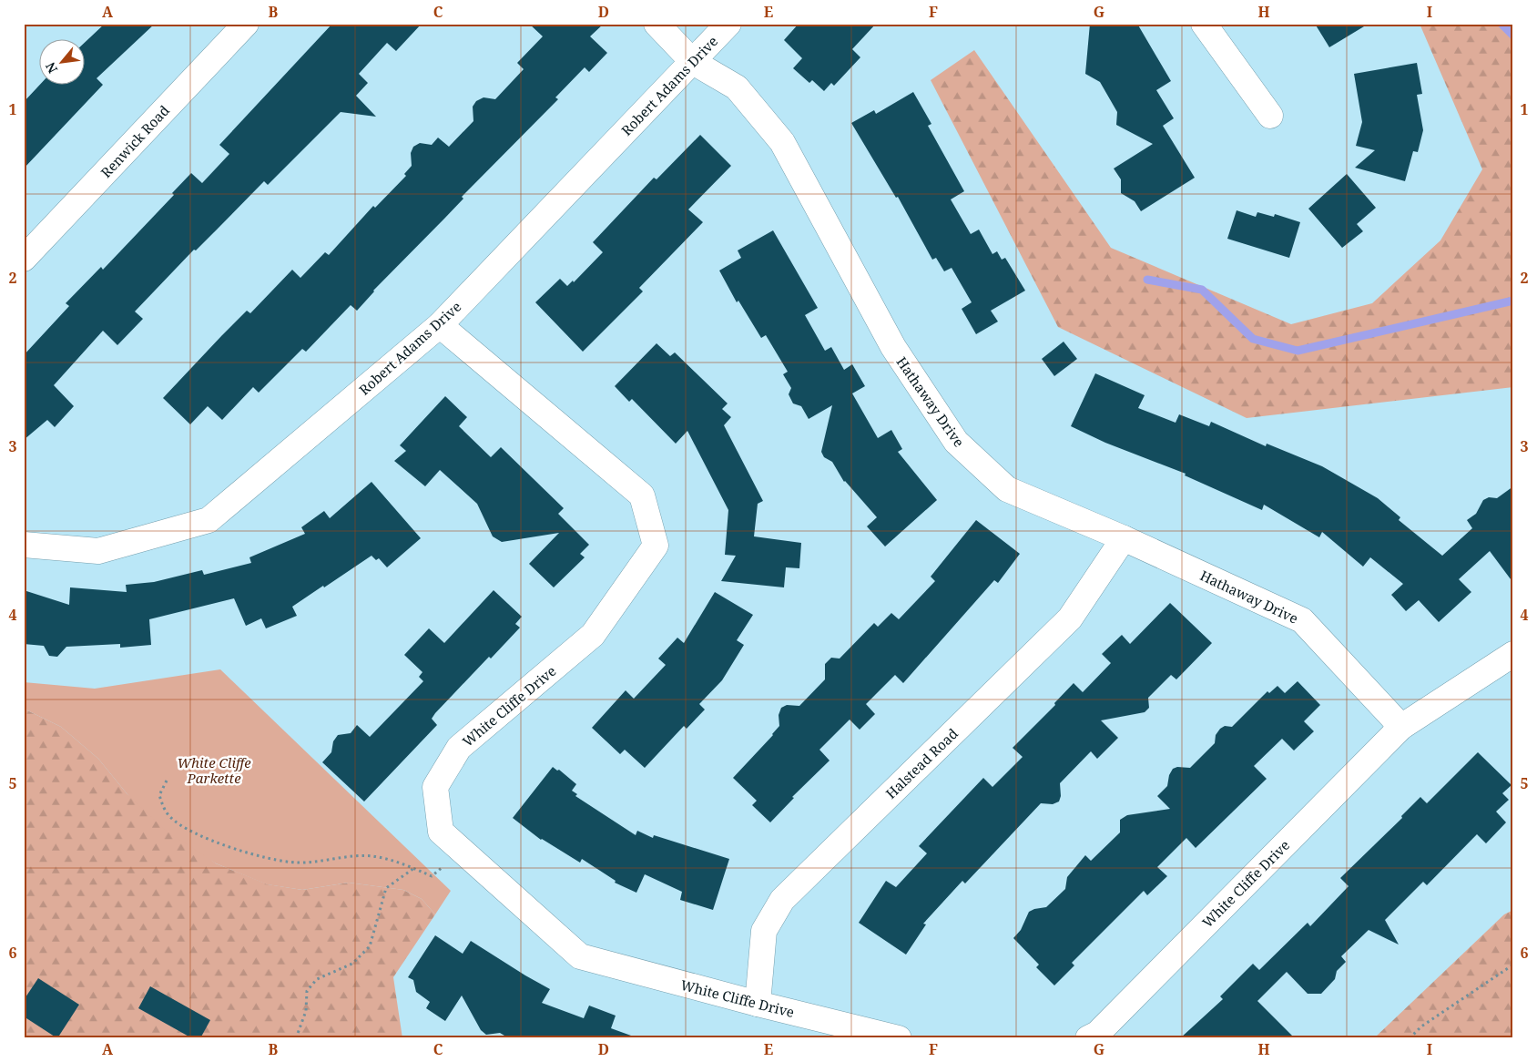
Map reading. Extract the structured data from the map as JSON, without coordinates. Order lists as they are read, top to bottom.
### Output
{
  "streets": {
    "street": [
      "Robert Adams Drive",
      "Renwick Road",
      "Hathaway Drive",
      "White Cliffe Drive",
      "Halstead Road"
    ]
  },
  "crossings": [
    ["Robert Adams Drive", "Hathaway Drive"],
    ["Robert Adams Drive", "White Cliffe Drive"],
    ["Hathaway Drive", "White Cliffe Drive"],
    ["Hathaway Drive", "Halstead Road"],
    ["White Cliffe Drive", "Halstead Road"]
  ],
  "parks": ["White Cliffe Parkette"],
  "north": "bottom left",
  "grid": {
    "columns": [
      "A",
      "B",
      "C",
      "D",
      "E",
      "F",
      "G",
      "H",
      "I"
    ],
    "rows": [
      "1",
      "2",
      "3",
      "4",
      "5",
      "6"
    ]
  }
}
